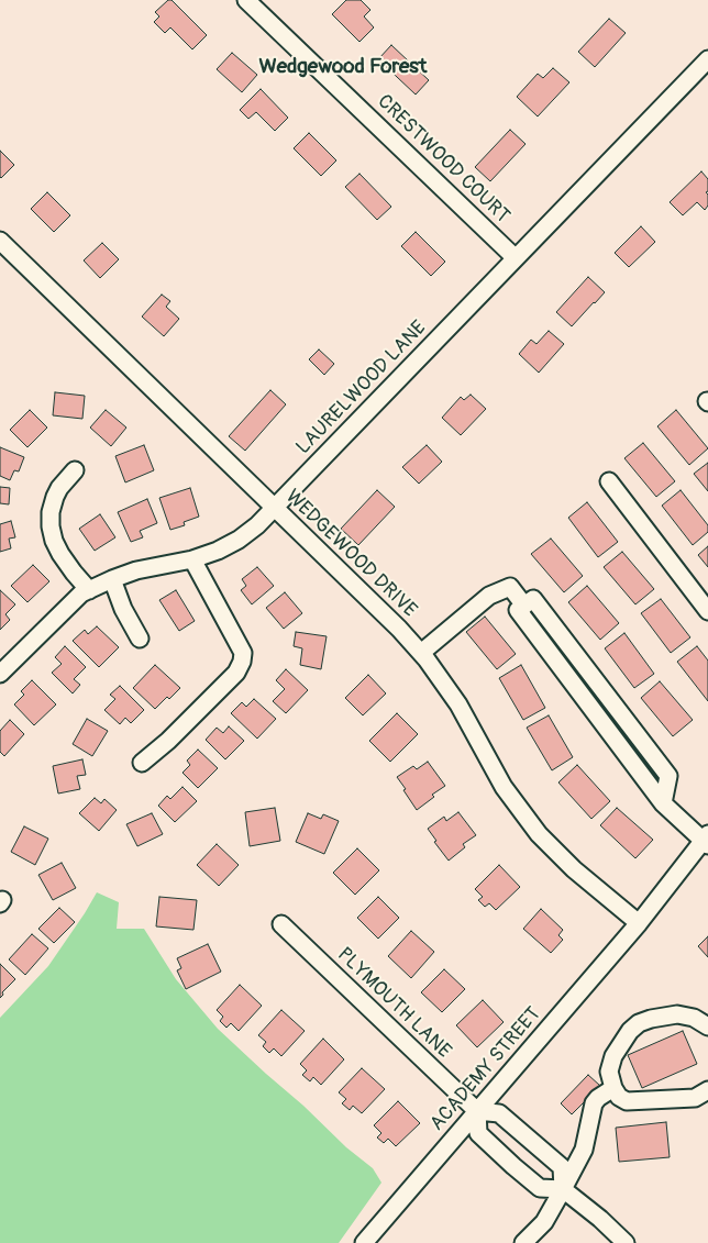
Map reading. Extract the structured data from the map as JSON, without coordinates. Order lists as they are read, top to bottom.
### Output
{
  "streets": {
    "street": [
      "CRESTWOOD COURT",
      "LAURELWOOD LANE",
      "WEDGEWOOD DRIVE",
      "PLYMOUTH LANE",
      "ACADEMY STREET"
    ]
  },
  "crossings": [
    ["CRESTWOOD COURT", "LAURELWOOD LANE"],
    ["LAURELWOOD LANE", "WEDGEWOOD DRIVE"],
    ["WEDGEWOOD DRIVE", "ACADEMY STREET"],
    ["PLYMOUTH LANE", "ACADEMY STREET"]
  ],
  "districts": ["Wedgewood Forest"]
}
